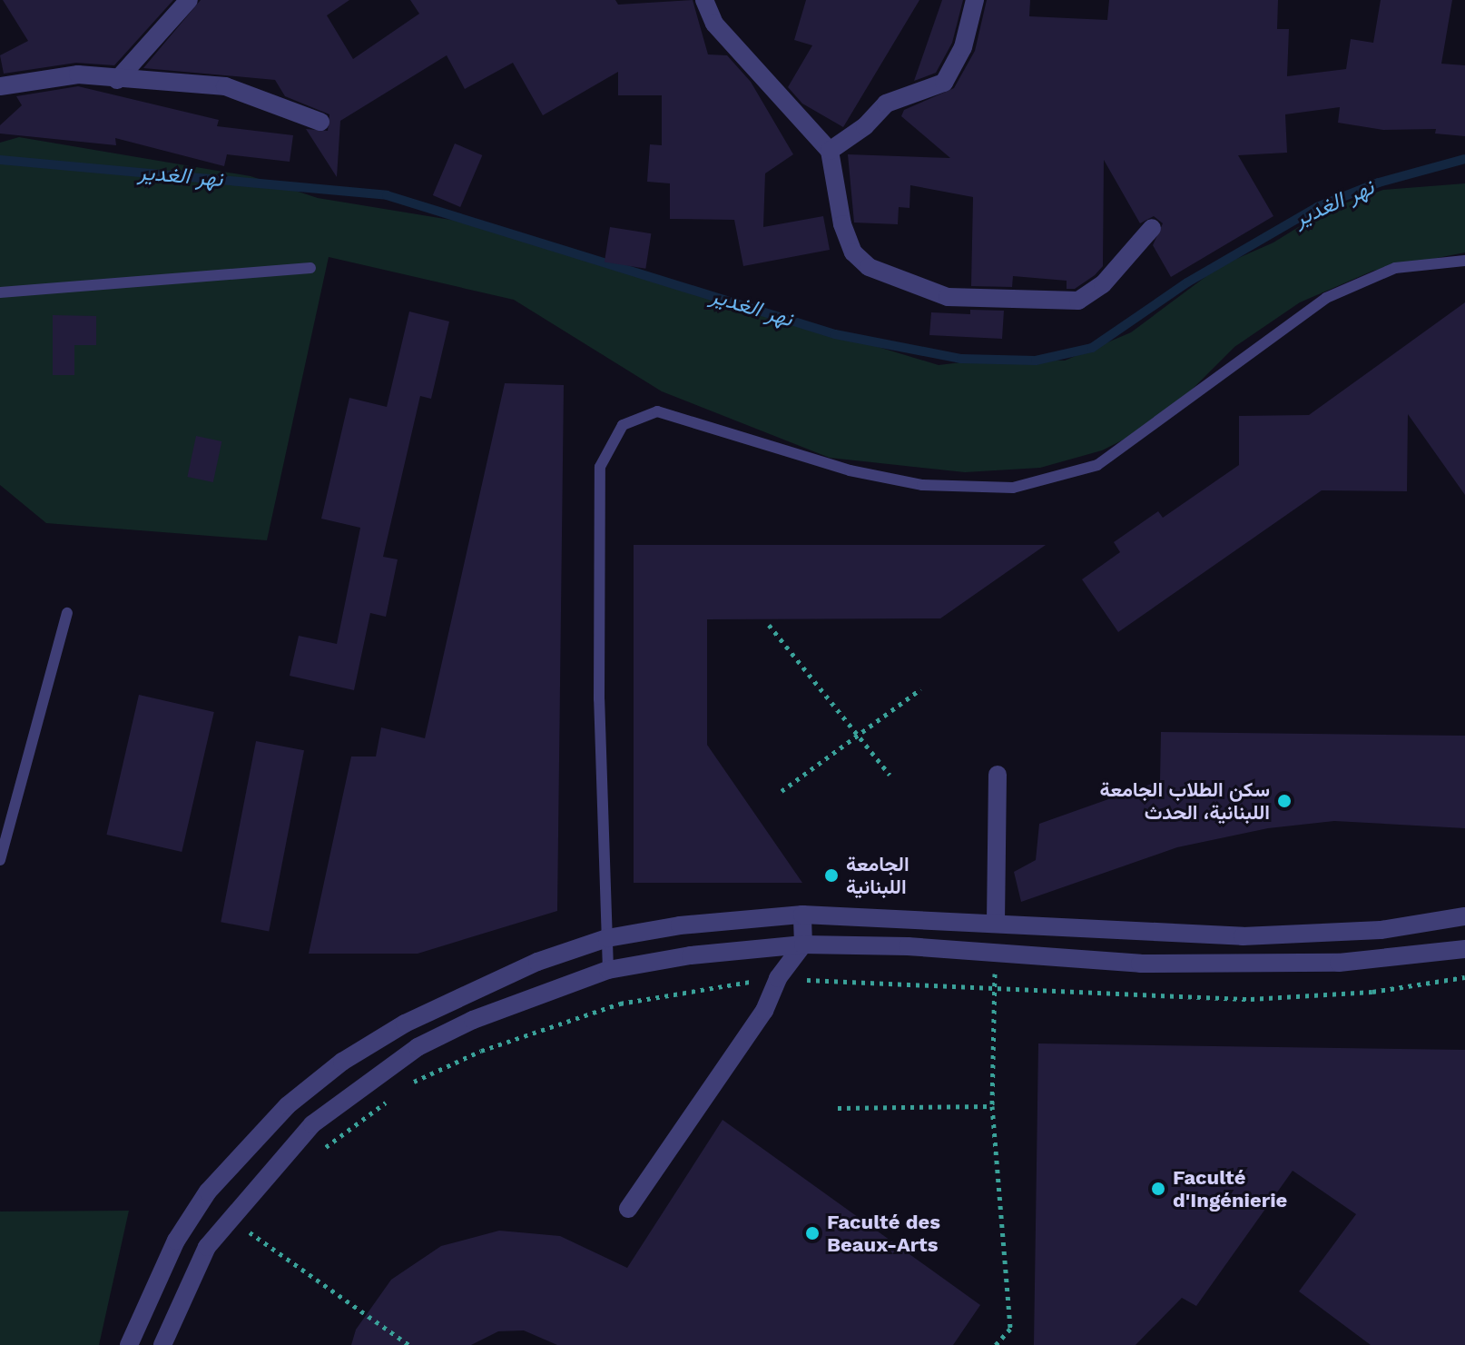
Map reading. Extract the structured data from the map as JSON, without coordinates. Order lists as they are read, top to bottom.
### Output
{
  "water": ["نهر الغدير"],
  "places": [
    "سكن الطلاب الجامعة اللبنانية، الحدث",
    "الجامعة اللبنانية",
    "Faculté d'Ingénierie",
    "Faculté des Beaux-Arts"
  ]
}
